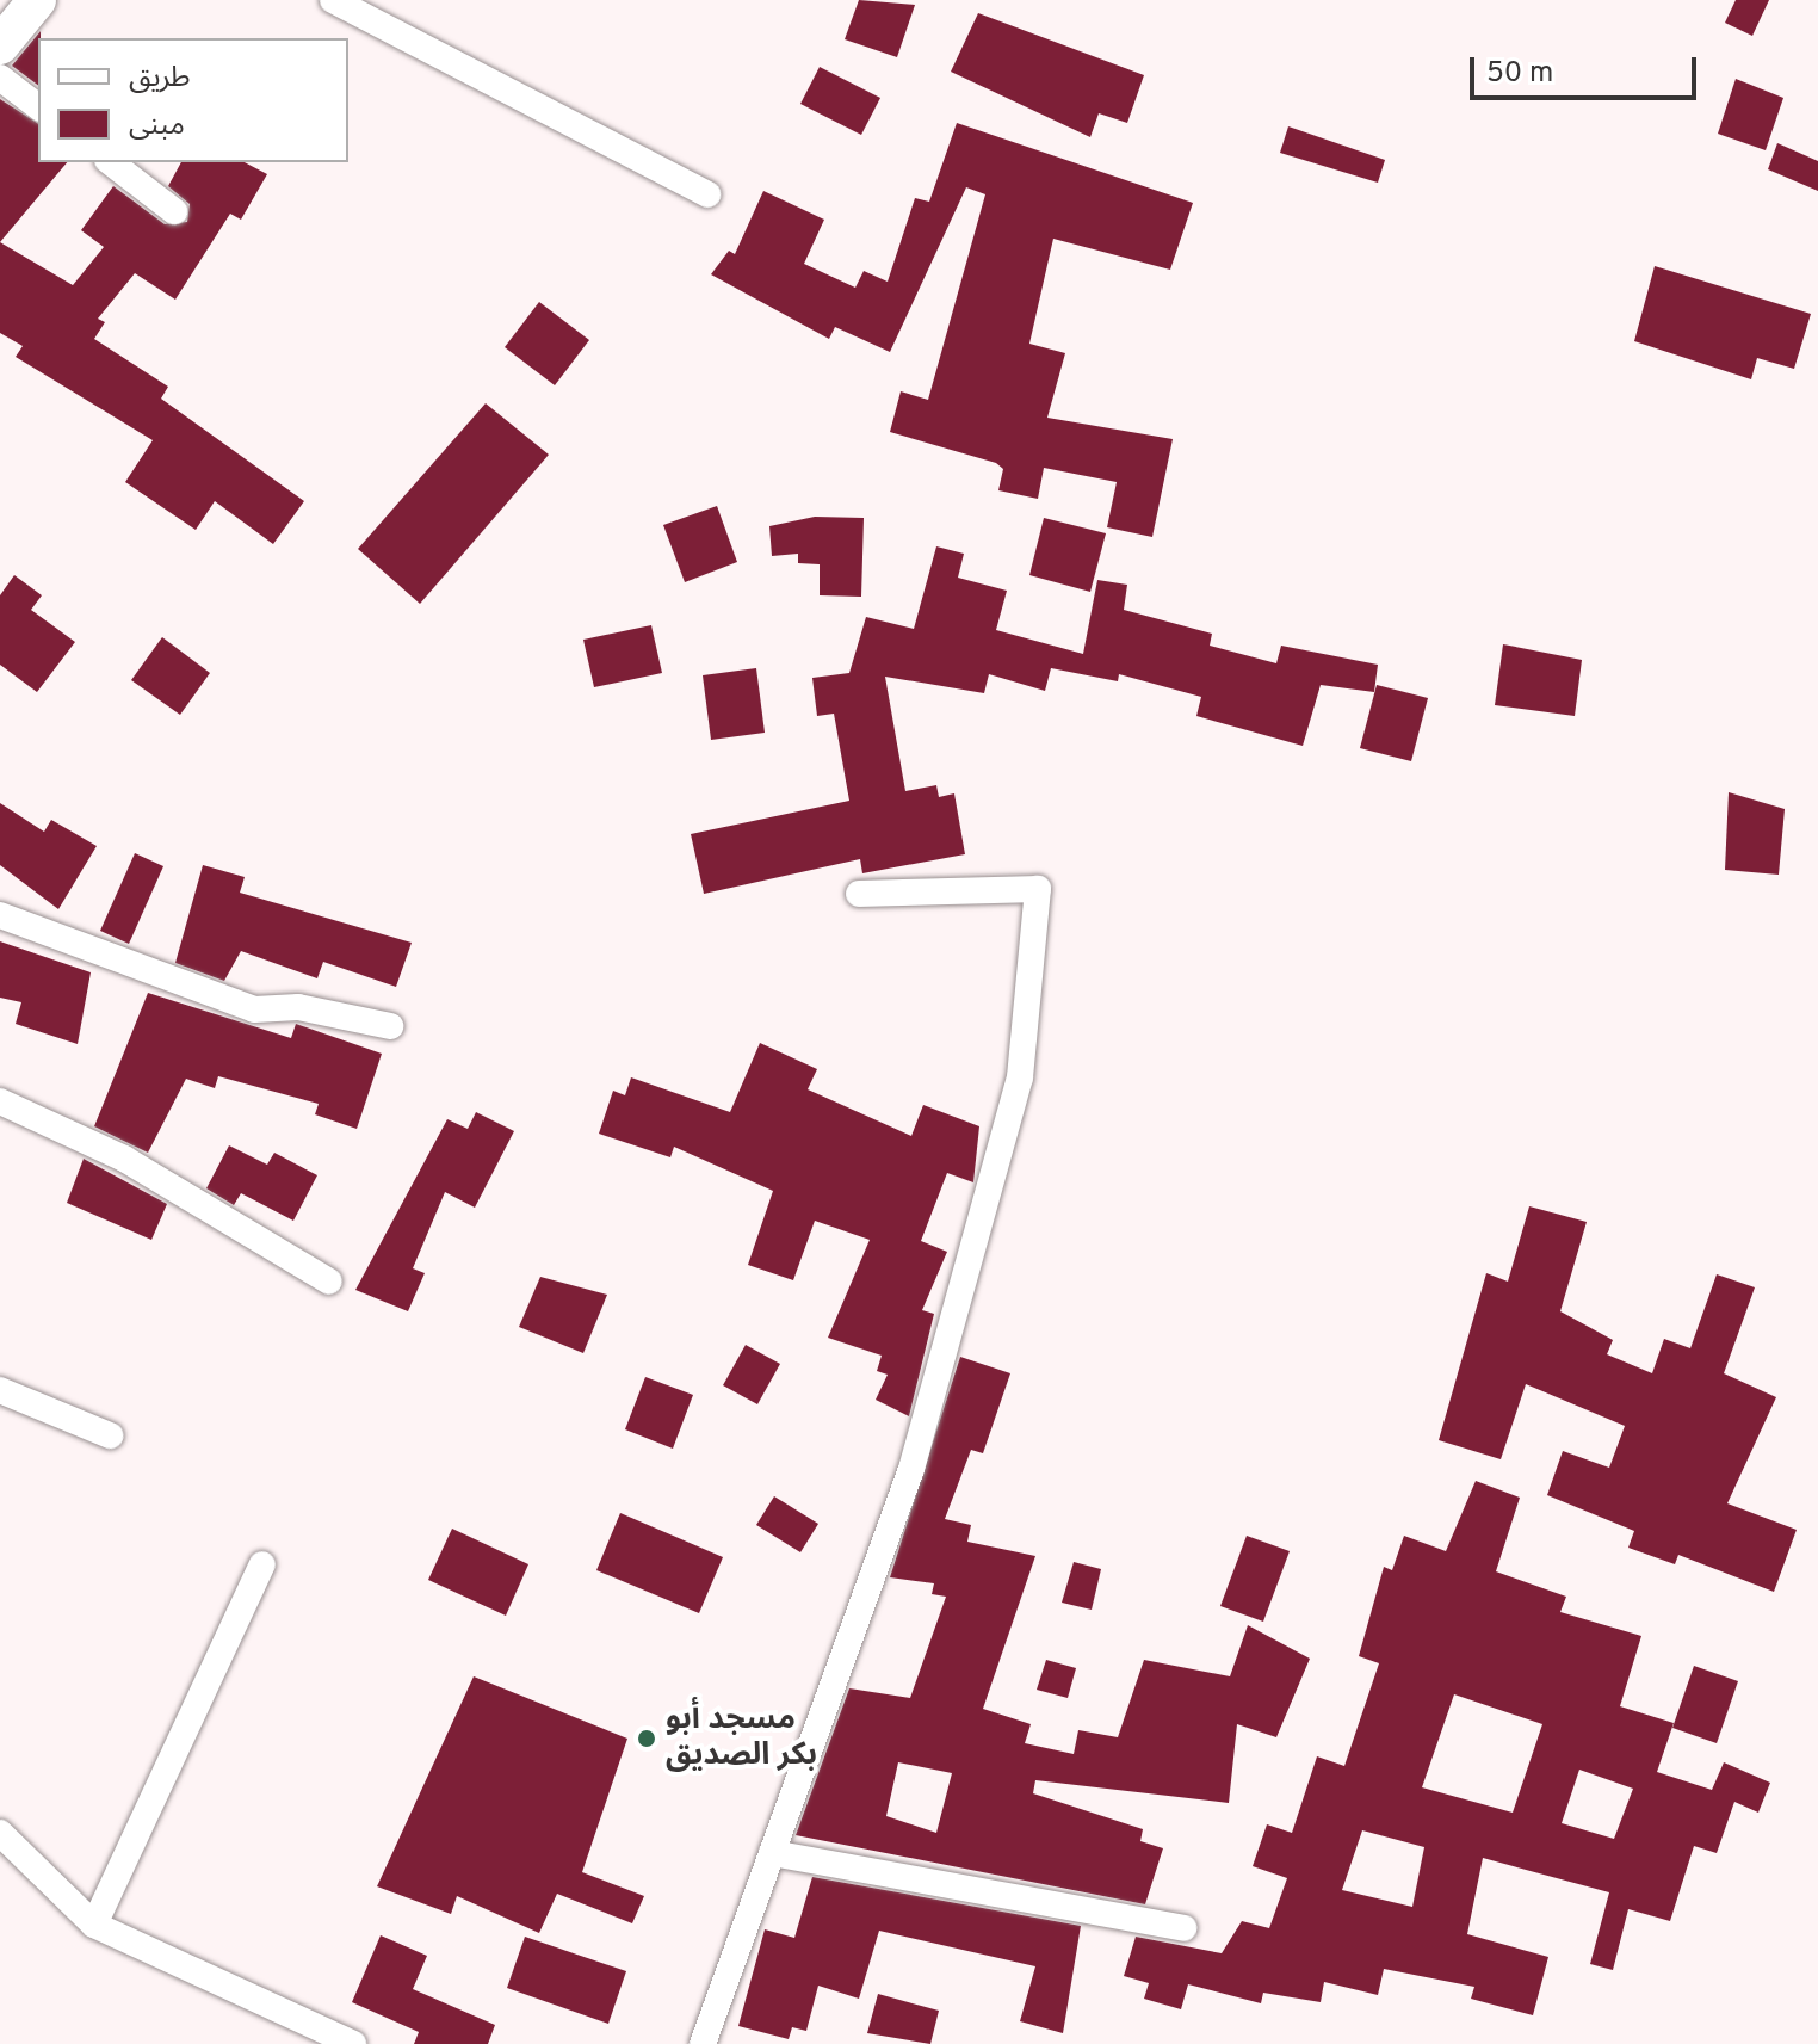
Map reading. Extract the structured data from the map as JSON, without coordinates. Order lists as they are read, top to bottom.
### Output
{
  "places": ["مسجد أبو بكر الصديق"],
  "legend": ["طريق", "مبنى"],
  "scale_bar": "50 m"
}
